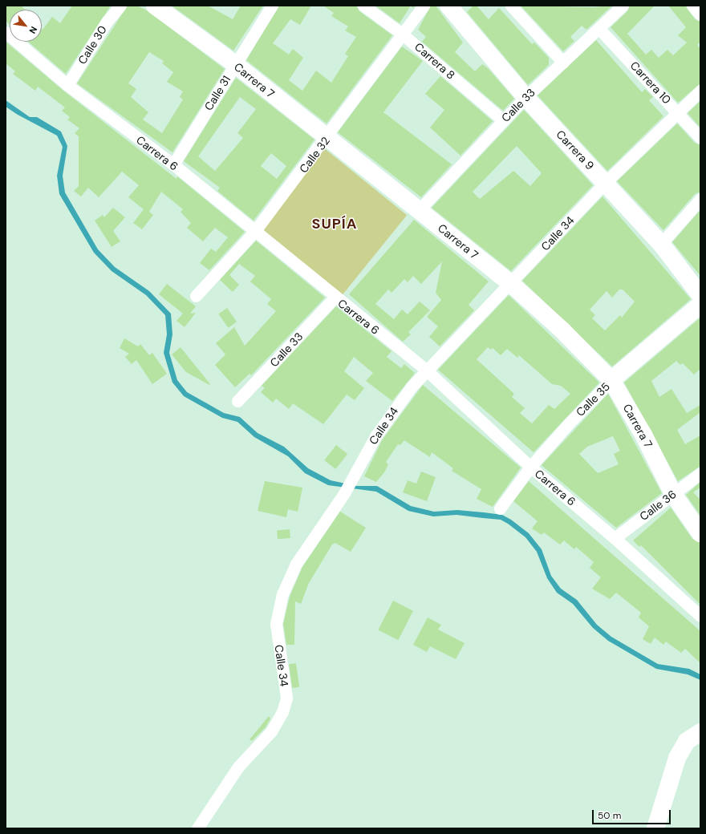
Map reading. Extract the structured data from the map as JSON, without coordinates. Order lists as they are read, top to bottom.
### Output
{
  "streets": {
    "main road": ["Carrera 7", "Carrera 9", "Calle 35"],
    "street": [
      "Calle 30",
      "Carrera 8",
      "Carrera 10",
      "Calle 31",
      "Calle 33",
      "Carrera 6",
      "Calle 32",
      "Calle 34",
      "Calle 36"
    ]
  },
  "crossings": [
    ["Calle 30", "Carrera 6"],
    ["Carrera 8", "Calle 33"],
    ["Carrera 8", "Calle 32"],
    ["Carrera 7", "Calle 31"],
    ["Carrera 7", "Calle 33"],
    ["Carrera 7", "Calle 32"],
    ["Carrera 7", "Calle 34"],
    ["Carrera 7", "Calle 35"],
    ["Carrera 7", "Calle 36"],
    ["Carrera 10", "Calle 33"],
    ["Carrera 10", "Calle 34"],
    ["Calle 31", "Carrera 6"],
    ["Calle 33", "Carrera 9"],
    ["Calle 33", "Carrera 6"],
    ["Carrera 9", "Calle 34"],
    ["Carrera 6", "Calle 32"],
    ["Carrera 6", "Calle 34"],
    ["Carrera 6", "Calle 35"],
    ["Carrera 6", "Calle 36"]
  ],
  "districts": ["SUPÍA"],
  "scale_bar": "50 m",
  "north": "bottom right"
}
